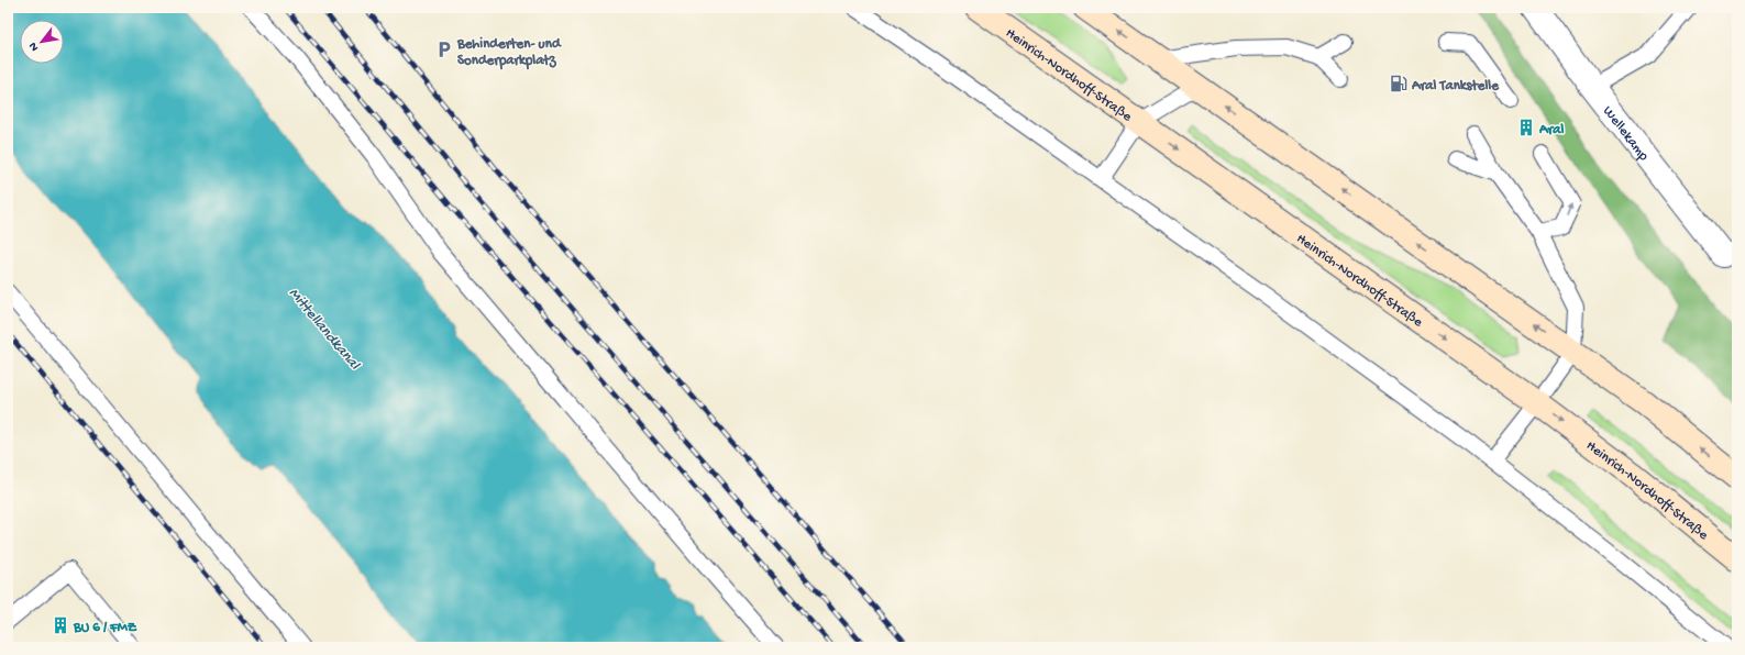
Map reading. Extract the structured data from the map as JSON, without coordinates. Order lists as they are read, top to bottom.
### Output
{
  "streets": {
    "main road": ["Heinrich-Nordhoff-Straße"],
    "street": ["Wellekamp"]
  },
  "water": ["Mittellandkanal"],
  "places": {
    "parking": ["Behinderten- und Sonderparkplatz"],
    "fuel station": ["Aral Tankstelle"],
    "building": ["Aral", "BU 6 / FMZ"]
  },
  "north": "bottom left"
}
